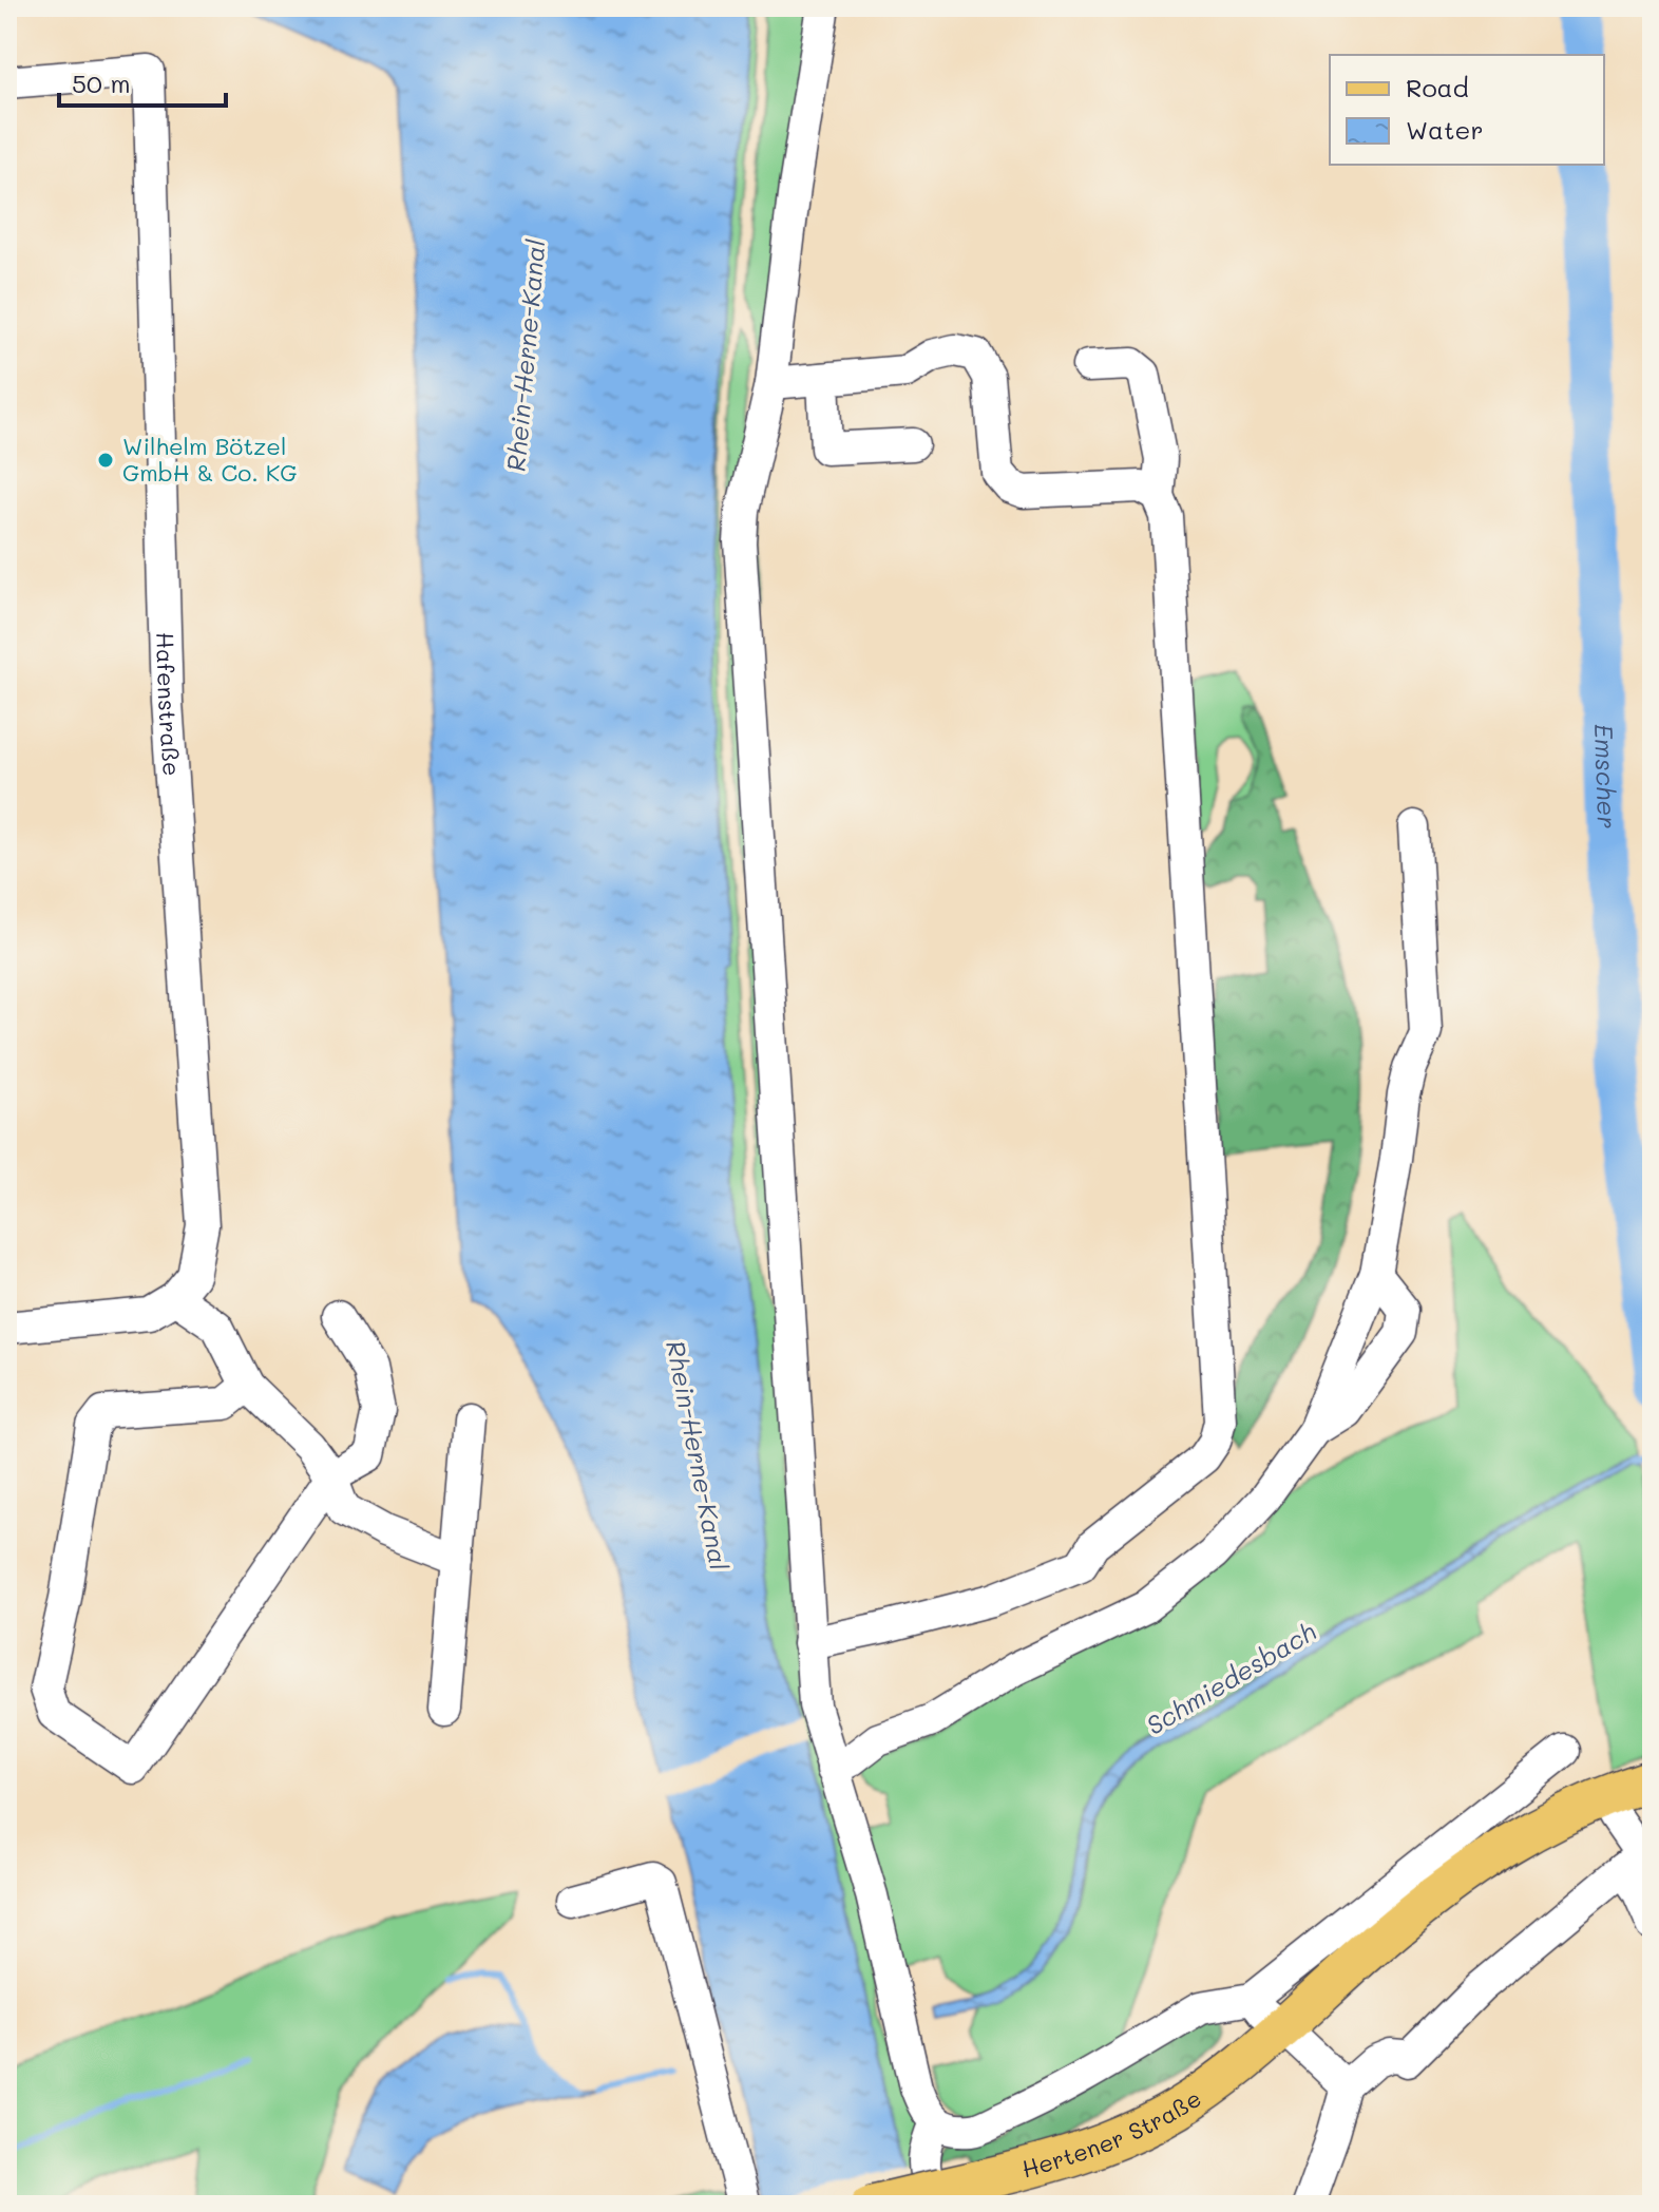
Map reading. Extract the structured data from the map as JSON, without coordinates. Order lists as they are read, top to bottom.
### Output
{
  "streets": {
    "main road": ["Hertener Straße"],
    "street": ["Hafenstraße"]
  },
  "water": ["Rhein-Herne-Kanal", "Emscher", "Schmiedesbach"],
  "places": ["Wilhelm Bötzel GmbH & Co. KG"],
  "legend": ["Road", "Water"],
  "scale_bar": "50 m"
}
